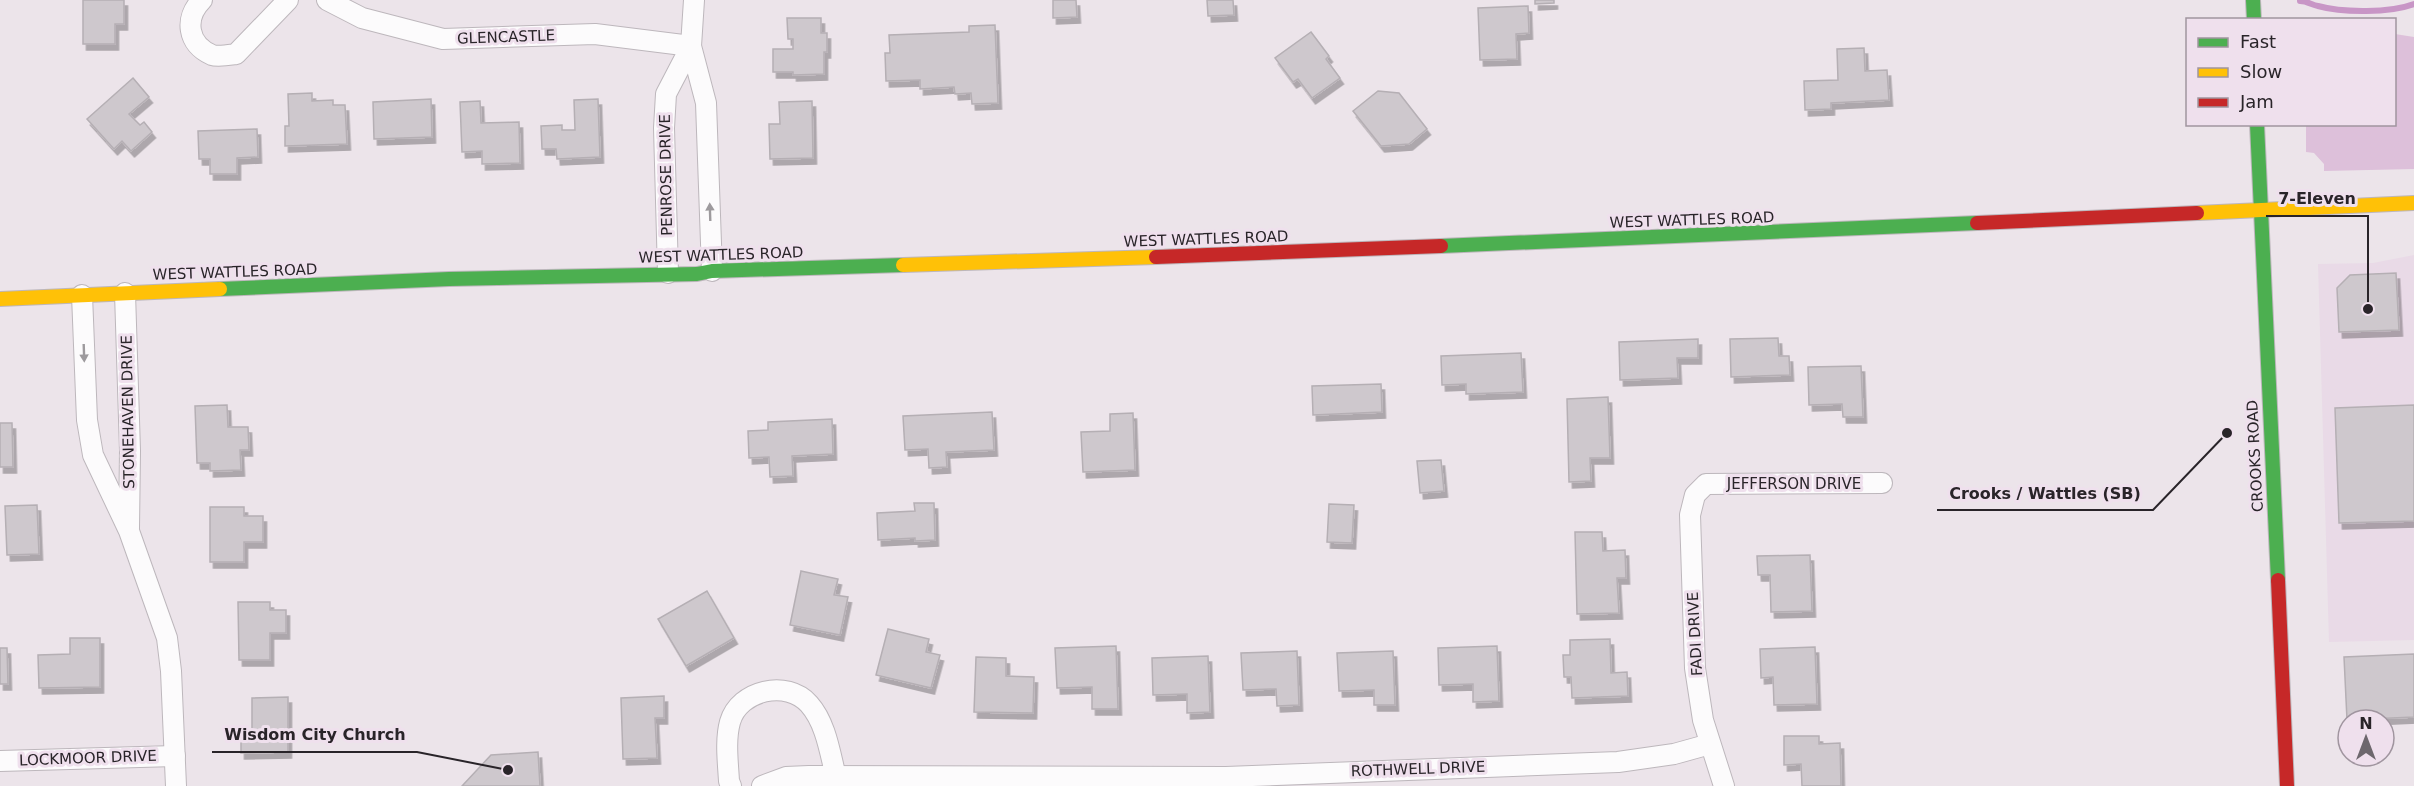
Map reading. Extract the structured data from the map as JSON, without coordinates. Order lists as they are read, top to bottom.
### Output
{
  "streets": {
    "street": [
      "GLENCASTLE",
      "PENROSE DRIVE",
      "WEST WATTLES ROAD",
      "STONEHAVEN DRIVE",
      "CROOKS ROAD",
      "JEFFERSON DRIVE",
      "FADI DRIVE",
      "LOCKMOOR DRIVE",
      "ROTHWELL DRIVE"
    ]
  },
  "crossings": [
    ["GLENCASTLE", "PENROSE DRIVE"],
    ["PENROSE DRIVE", "WEST WATTLES ROAD"],
    ["WEST WATTLES ROAD", "STONEHAVEN DRIVE"],
    ["WEST WATTLES ROAD", "CROOKS ROAD"],
    ["STONEHAVEN DRIVE", "LOCKMOOR DRIVE"],
    ["JEFFERSON DRIVE", "FADI DRIVE"],
    ["FADI DRIVE", "ROTHWELL DRIVE"]
  ],
  "places": ["7-Eleven", "Crooks / Wattles (SB)", "Wisdom City Church"],
  "legend": ["Fast", "Slow", "Jam"],
  "north": "top"
}
